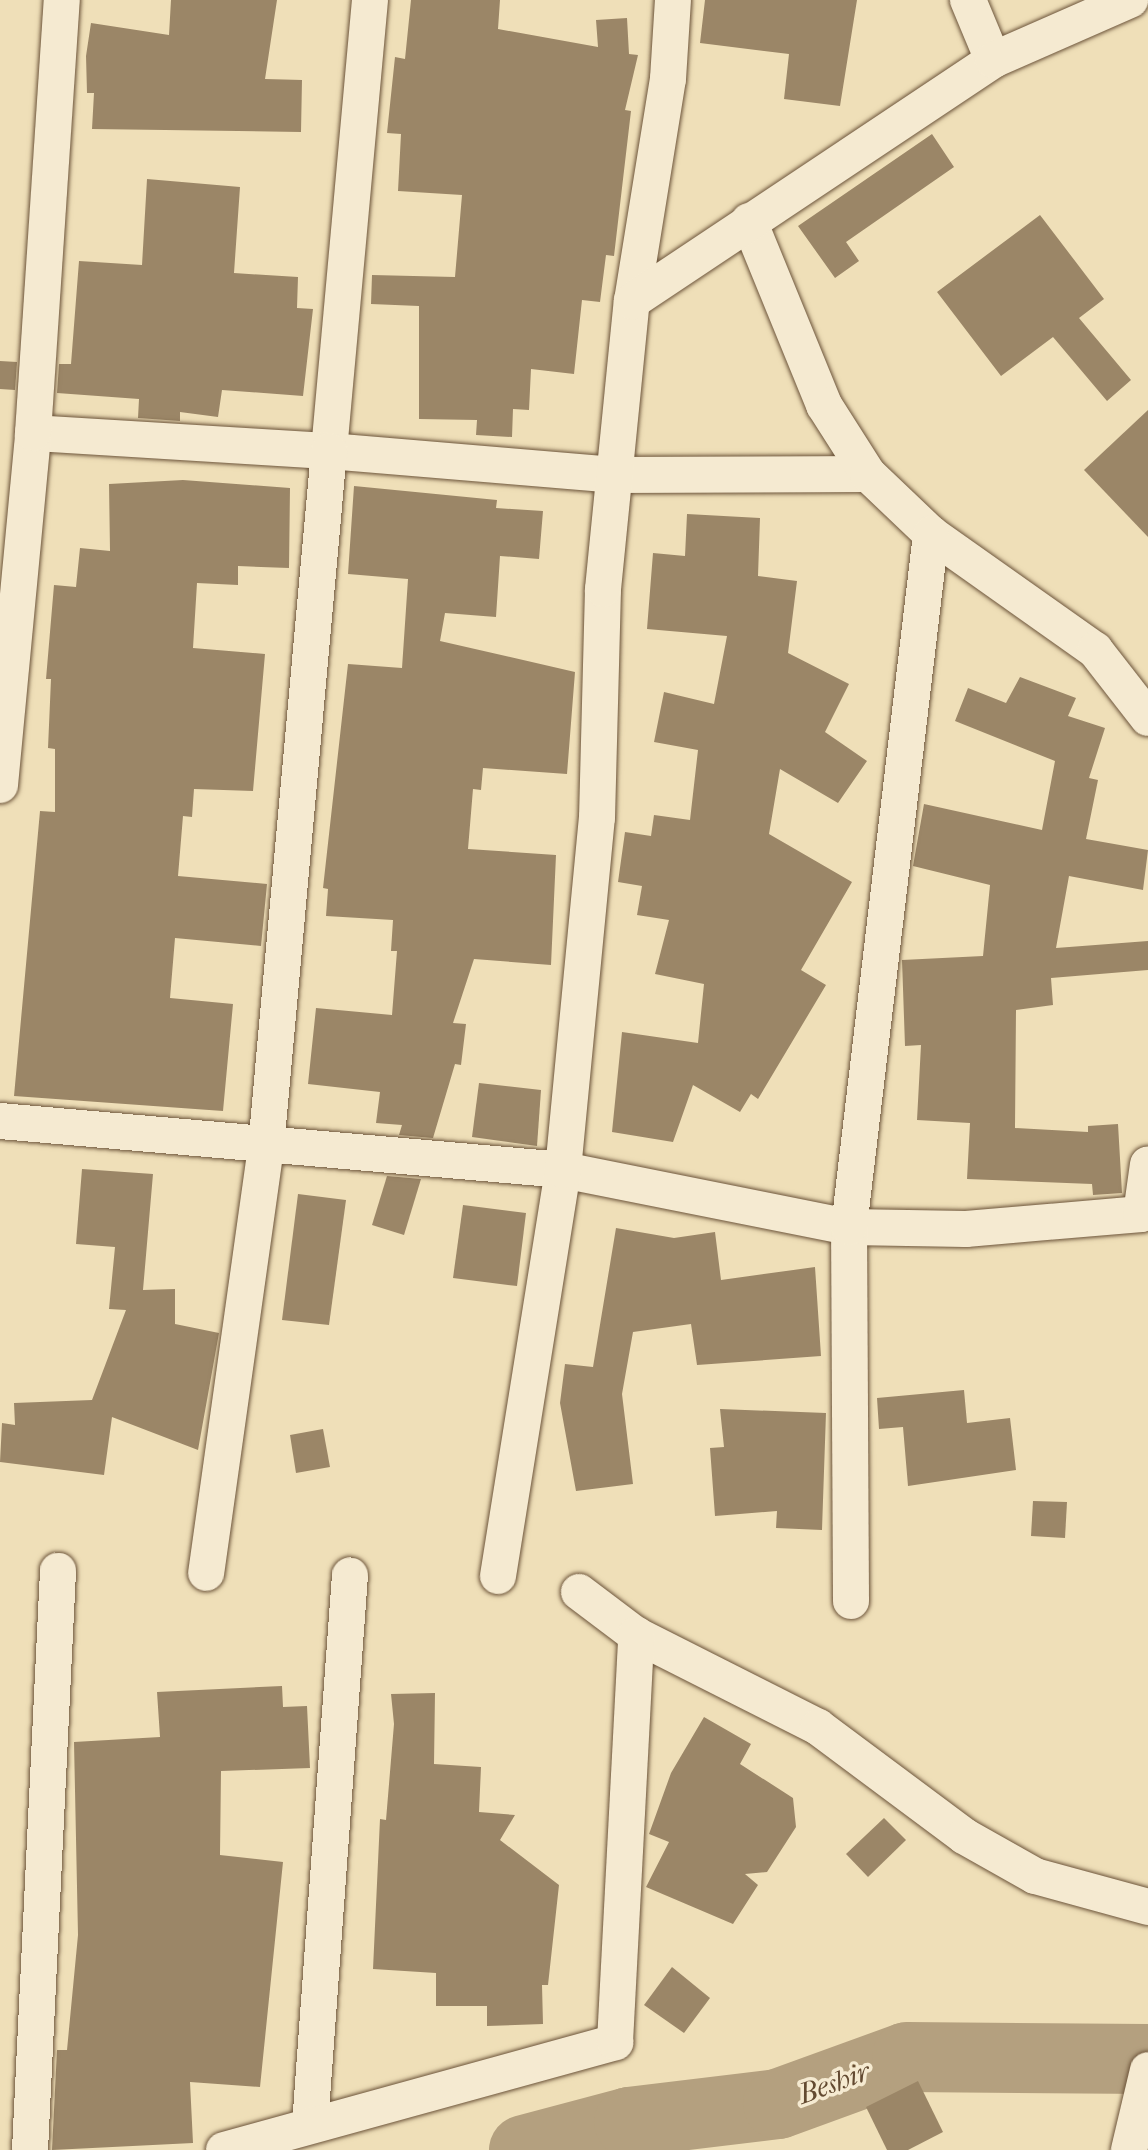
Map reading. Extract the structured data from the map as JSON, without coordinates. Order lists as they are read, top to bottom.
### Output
{
  "water": ["Beshir"]
}
